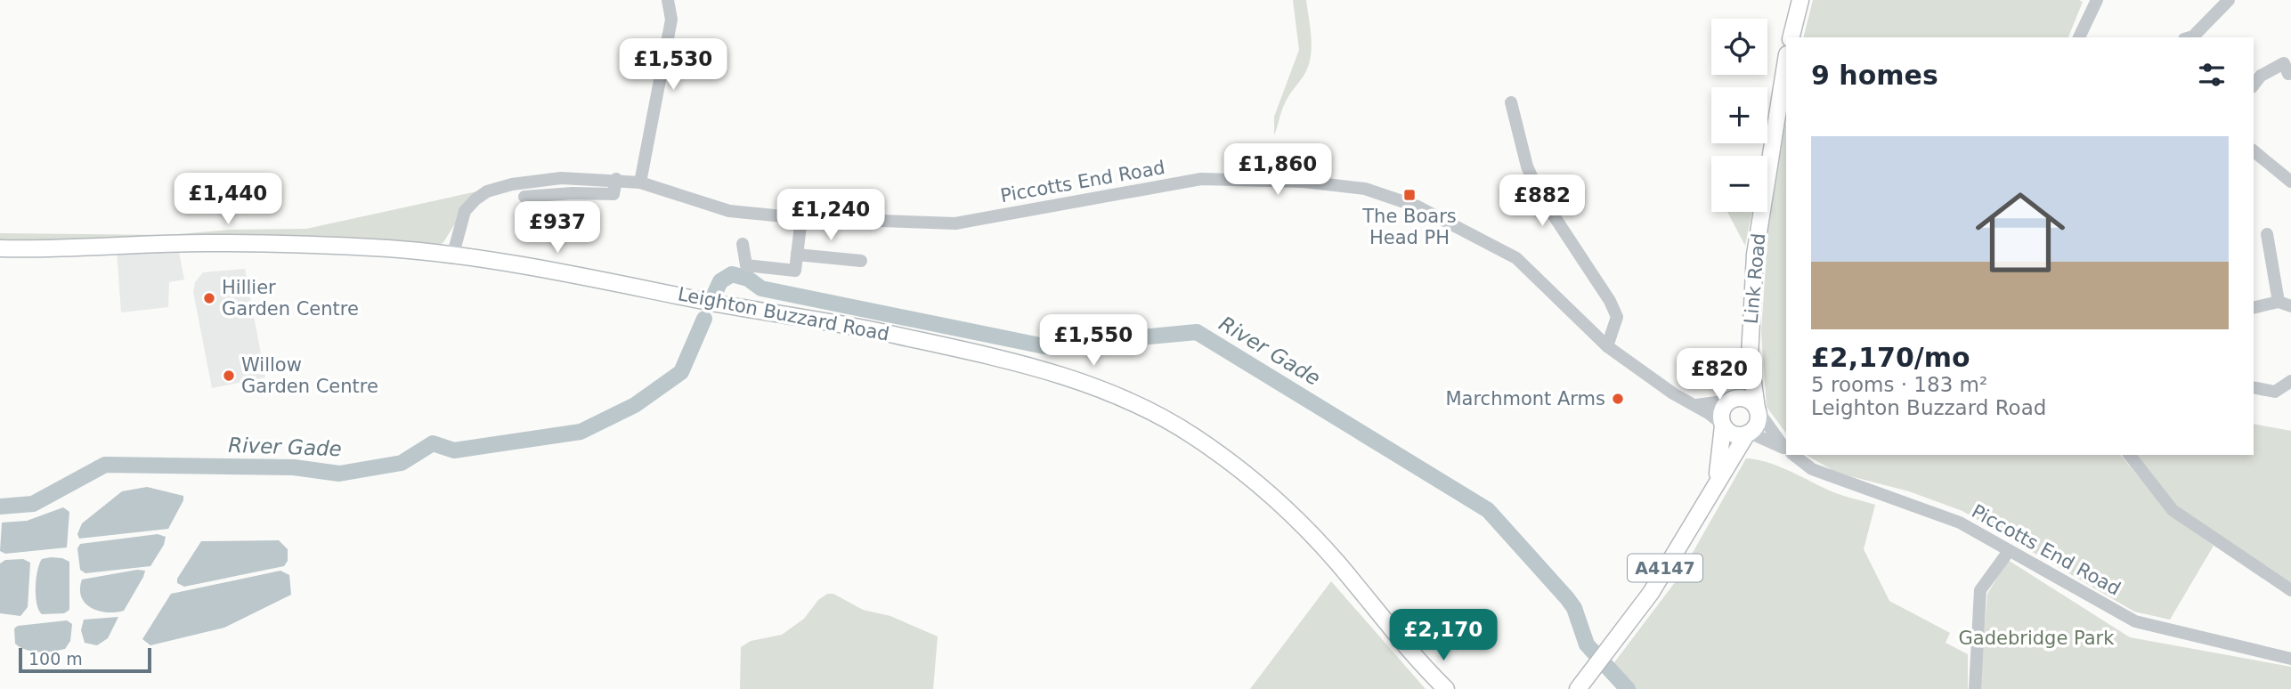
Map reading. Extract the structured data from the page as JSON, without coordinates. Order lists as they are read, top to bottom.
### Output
{
  "streets": {
    "main road": ["Link Road", "Leighton Buzzard Road", "A4147"],
    "street": ["Piccotts End Road"]
  },
  "crossings": [
    ["Piccotts End Road", "Link Road"],
    ["Piccotts End Road", "Leighton Buzzard Road"]
  ],
  "water": ["River Gade"],
  "parks": ["Gadebridge Park"],
  "places": {
    "transit": ["The Boars Head PH"],
    "other": ["Hillier Garden Centre", "Willow Garden Centre", "Marchmont Arms"]
  },
  "scale_bar": "100 m",
  "page": {
    "map_buttons": ["+", "−"],
    "heading": "9 homes",
    "price": [
      "£1,530",
      "£1,860",
      "£1,440",
      "£882",
      "£1,240",
      "£937",
      "£1,550",
      "£820",
      "£2,170"
    ],
    "list": [
      {
        "name": "£2,170/mo",
        "note": "5 rooms · 183 m² · Leighton Buzzard Road"
      }
    ],
    "scale": "100 m"
  }
}
